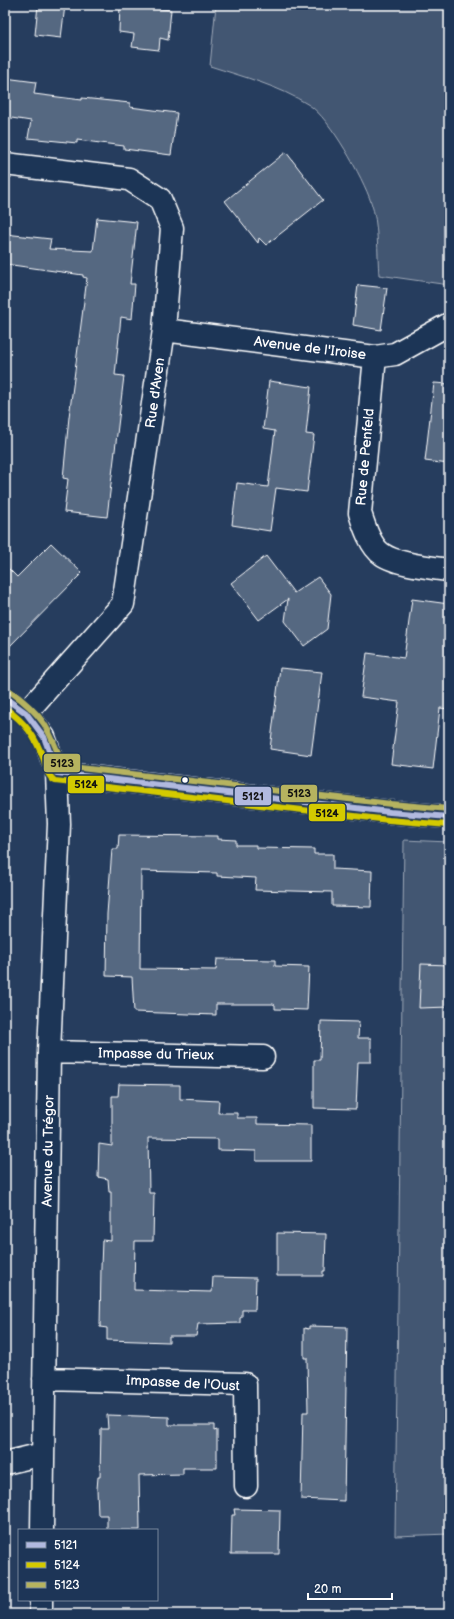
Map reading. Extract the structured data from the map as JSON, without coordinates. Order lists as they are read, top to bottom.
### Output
{
  "streets": {
    "street": [
      "Avenue de l'Iroise",
      "Rue d'Aven",
      "Rue de Penfeld",
      "Impasse du Trieux",
      "Avenue du Trégor",
      "Impasse de l'Oust"
    ]
  },
  "crossings": [
    ["Avenue de l'Iroise", "Rue d'Aven"],
    ["Avenue de l'Iroise", "Rue de Penfeld"],
    ["Rue d'Aven", "Avenue du Trégor"],
    ["Impasse du Trieux", "Avenue du Trégor"],
    ["Avenue du Trégor", "Impasse de l'Oust"]
  ],
  "lines": ["transit line 5123", "transit line 5121", "transit line 5124"],
  "legend": ["5121", "5124", "5123"],
  "scale_bar": "20 m"
}
